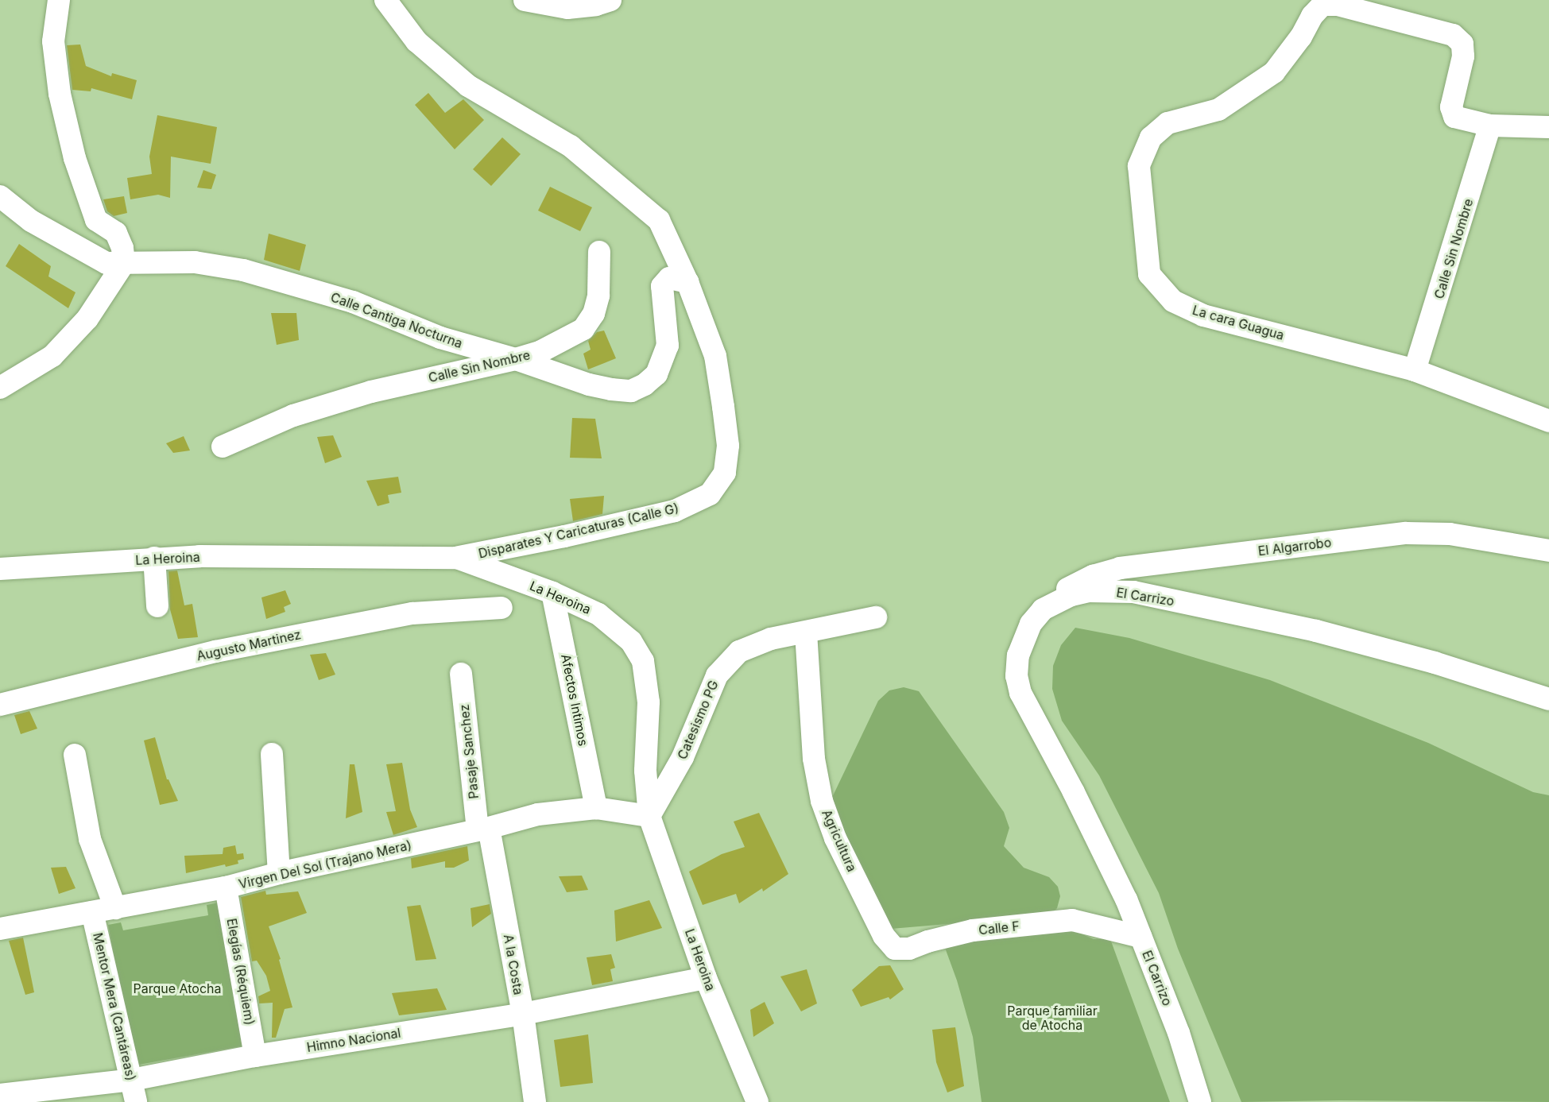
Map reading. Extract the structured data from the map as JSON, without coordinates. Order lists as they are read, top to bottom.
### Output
{
  "streets": {
    "street": [
      "Calle Sin Nombre",
      "Calle Cantiga Nocturna",
      "La cara Guagua",
      "Disparates Y Caricaturas (Calle G)",
      "El Algarrobo",
      "La Heroina",
      "El Carrizo",
      "Augusto Martinez",
      "Afectos Intimos",
      "Catesismo PG",
      "Pasaje Sanchez",
      "Agricultura",
      "Virgen Del Sol (Trajano Mera)",
      "Calle F",
      "A la Costa",
      "Elegías (Réquiem)",
      "Mentor Mera (Cantáreas)",
      "Himno Nacional"
    ]
  },
  "crossings": [
    ["Calle Sin Nombre", "Calle Cantiga Nocturna"],
    ["Calle Sin Nombre", "La cara Guagua"],
    ["Calle Cantiga Nocturna", "Disparates Y Caricaturas (Calle G)"],
    ["Disparates Y Caricaturas (Calle G)", "La Heroina"],
    ["El Algarrobo", "El Carrizo"],
    ["La Heroina", "Afectos Intimos"],
    ["La Heroina", "Catesismo PG"],
    ["La Heroina", "Virgen Del Sol (Trajano Mera)"],
    ["La Heroina", "Himno Nacional"],
    ["El Carrizo", "Calle F"],
    ["Afectos Intimos", "Virgen Del Sol (Trajano Mera)"],
    ["Catesismo PG", "Agricultura"],
    ["Catesismo PG", "Virgen Del Sol (Trajano Mera)"],
    ["Pasaje Sanchez", "Virgen Del Sol (Trajano Mera)"],
    ["Pasaje Sanchez", "A la Costa"],
    ["Agricultura", "Calle F"],
    ["Virgen Del Sol (Trajano Mera)", "A la Costa"],
    ["Virgen Del Sol (Trajano Mera)", "Elegías (Réquiem)"],
    ["Virgen Del Sol (Trajano Mera)", "Mentor Mera (Cantáreas)"],
    ["A la Costa", "Himno Nacional"],
    ["Elegías (Réquiem)", "Himno Nacional"],
    ["Mentor Mera (Cantáreas)", "Himno Nacional"]
  ],
  "parks": ["Parque Atocha", "Parque familiar de Atocha"]
}
